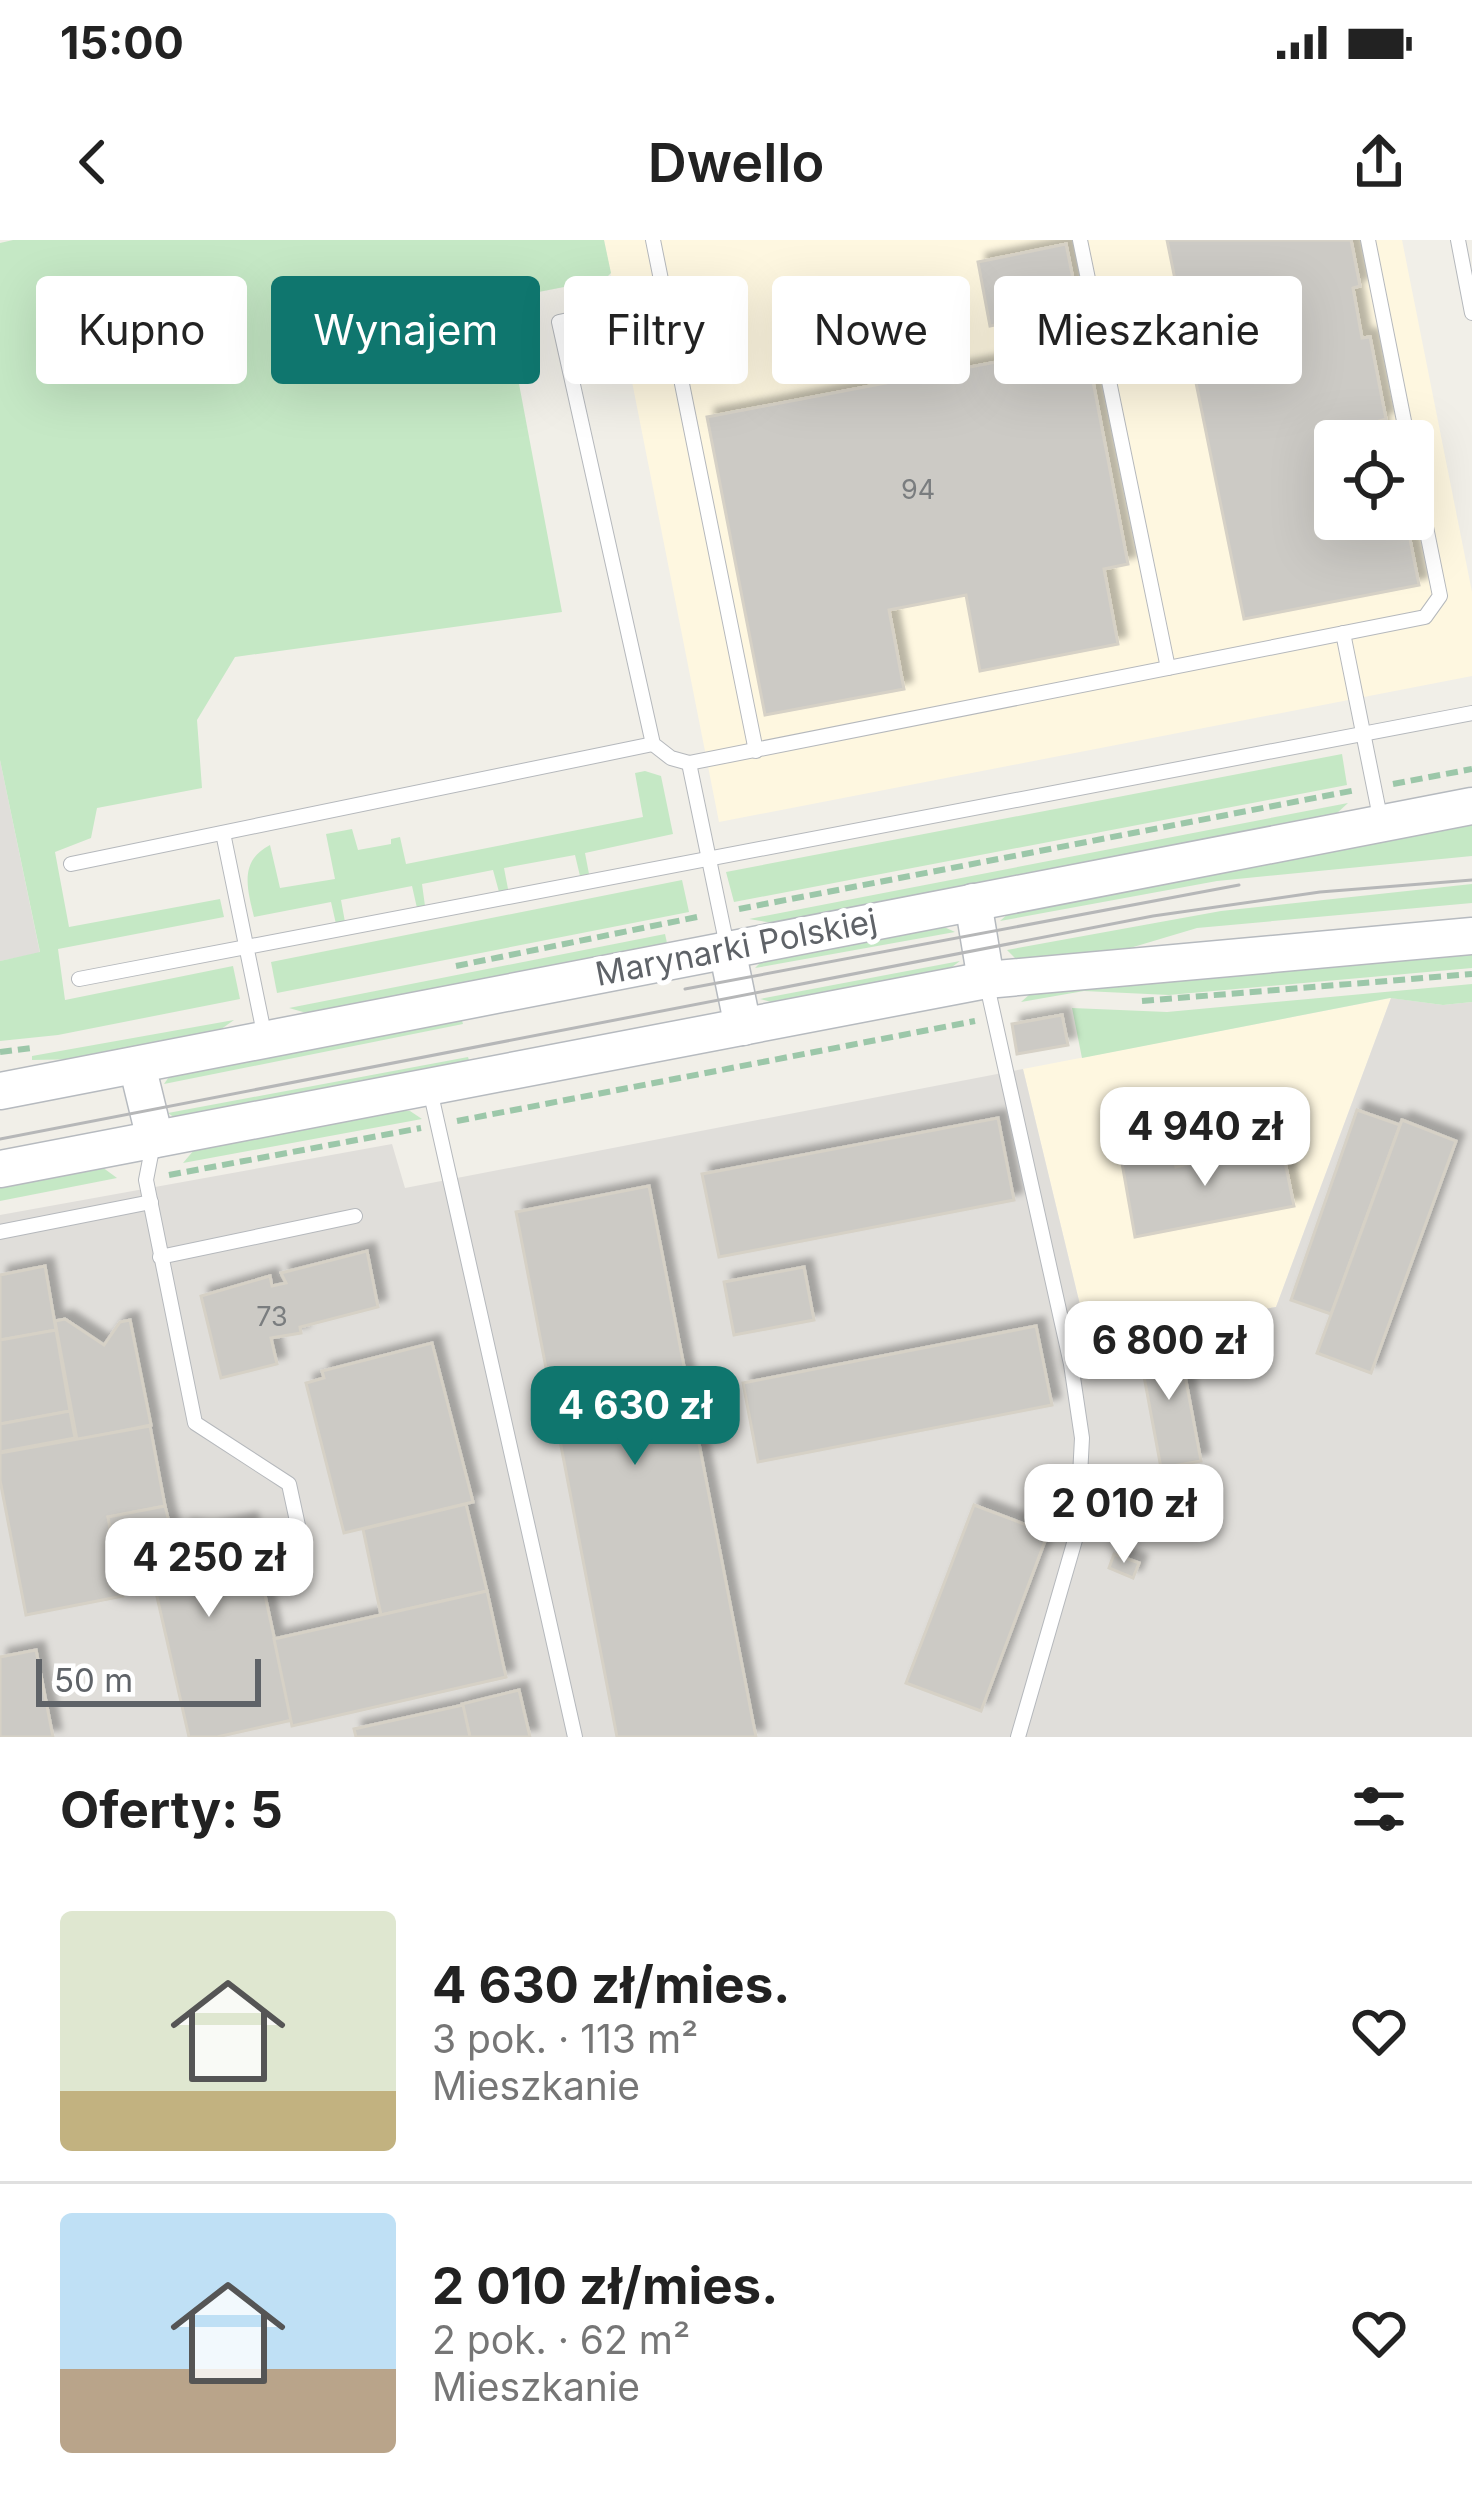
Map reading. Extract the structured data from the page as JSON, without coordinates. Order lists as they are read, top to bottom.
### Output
{
  "streets": {
    "main road": ["Marynarki Polskiej"]
  },
  "house_numbers": ["94", "73"],
  "scale_bar": "50 m",
  "page": {
    "status": "15:00",
    "header": "Dwello",
    "chip": [
      "Kupno",
      "Wynajem",
      "Filtry",
      "Nowe",
      "Mieszkanie"
    ],
    "price": [
      "4 940 zł",
      "6 800 zł",
      "4 630 zł",
      "2 010 zł",
      "4 250 zł"
    ],
    "scale": "50 m",
    "heading": "Oferty: 5",
    "list": [
      {
        "name": "4 630 zł/mies.",
        "note": "3 pok. · 113 m² · Mieszkanie"
      },
      {
        "name": "2 010 zł/mies.",
        "note": "2 pok. · 62 m² · Mieszkanie"
      }
    ]
  }
}
